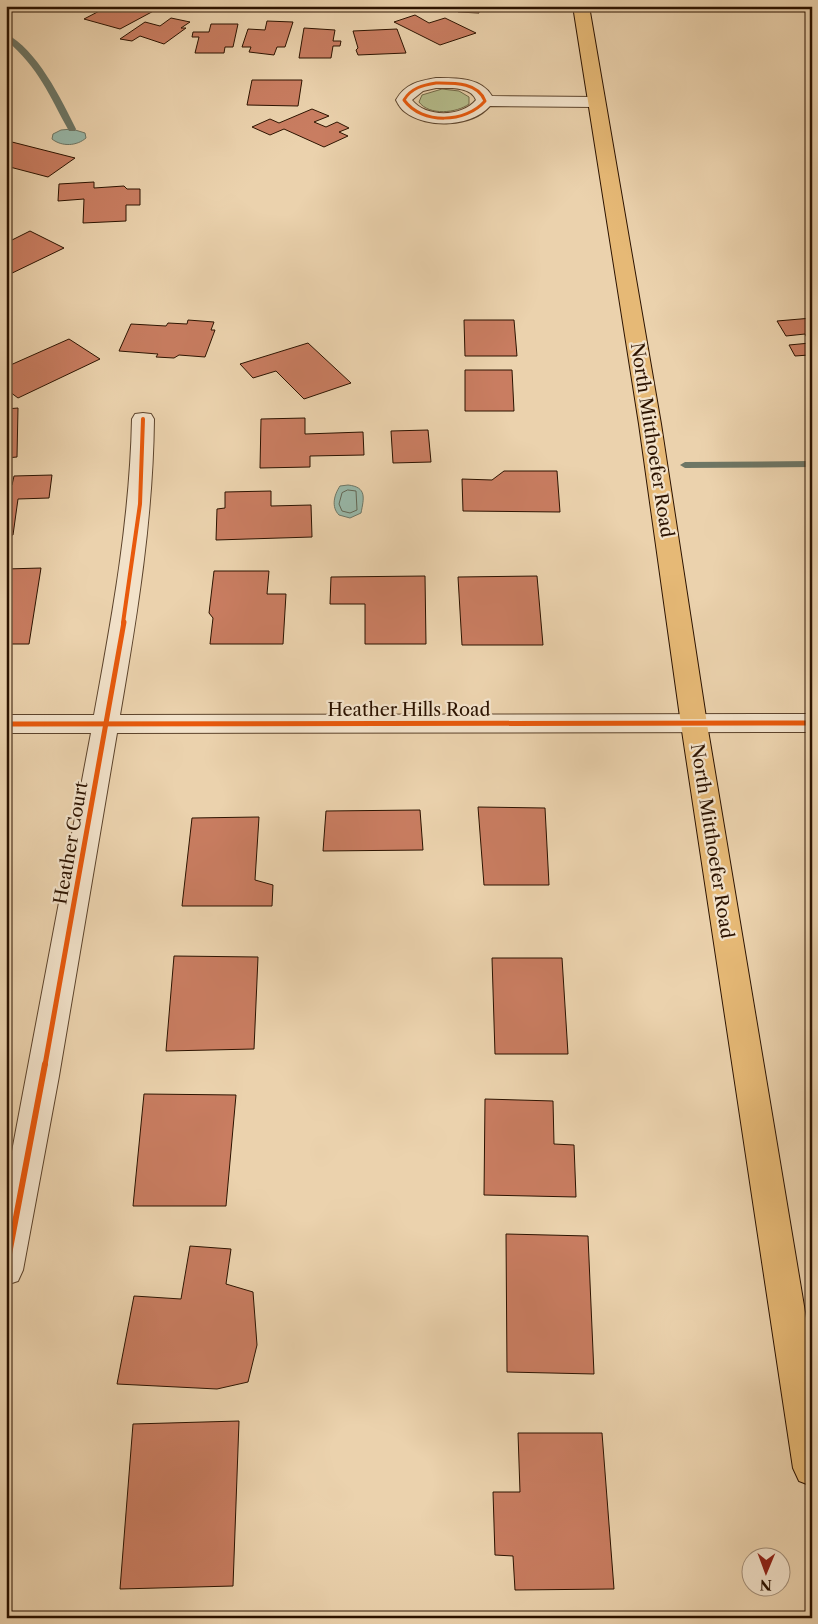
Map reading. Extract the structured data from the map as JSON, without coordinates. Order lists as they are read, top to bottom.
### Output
{
  "streets": {
    "main road": ["North Mitthoefer Road"],
    "street": ["Heather Hills Road", "Heather Court"]
  },
  "crossings": [
    ["North Mitthoefer Road", "Heather Hills Road"],
    ["Heather Hills Road", "Heather Court"]
  ],
  "north": "bottom"
}
